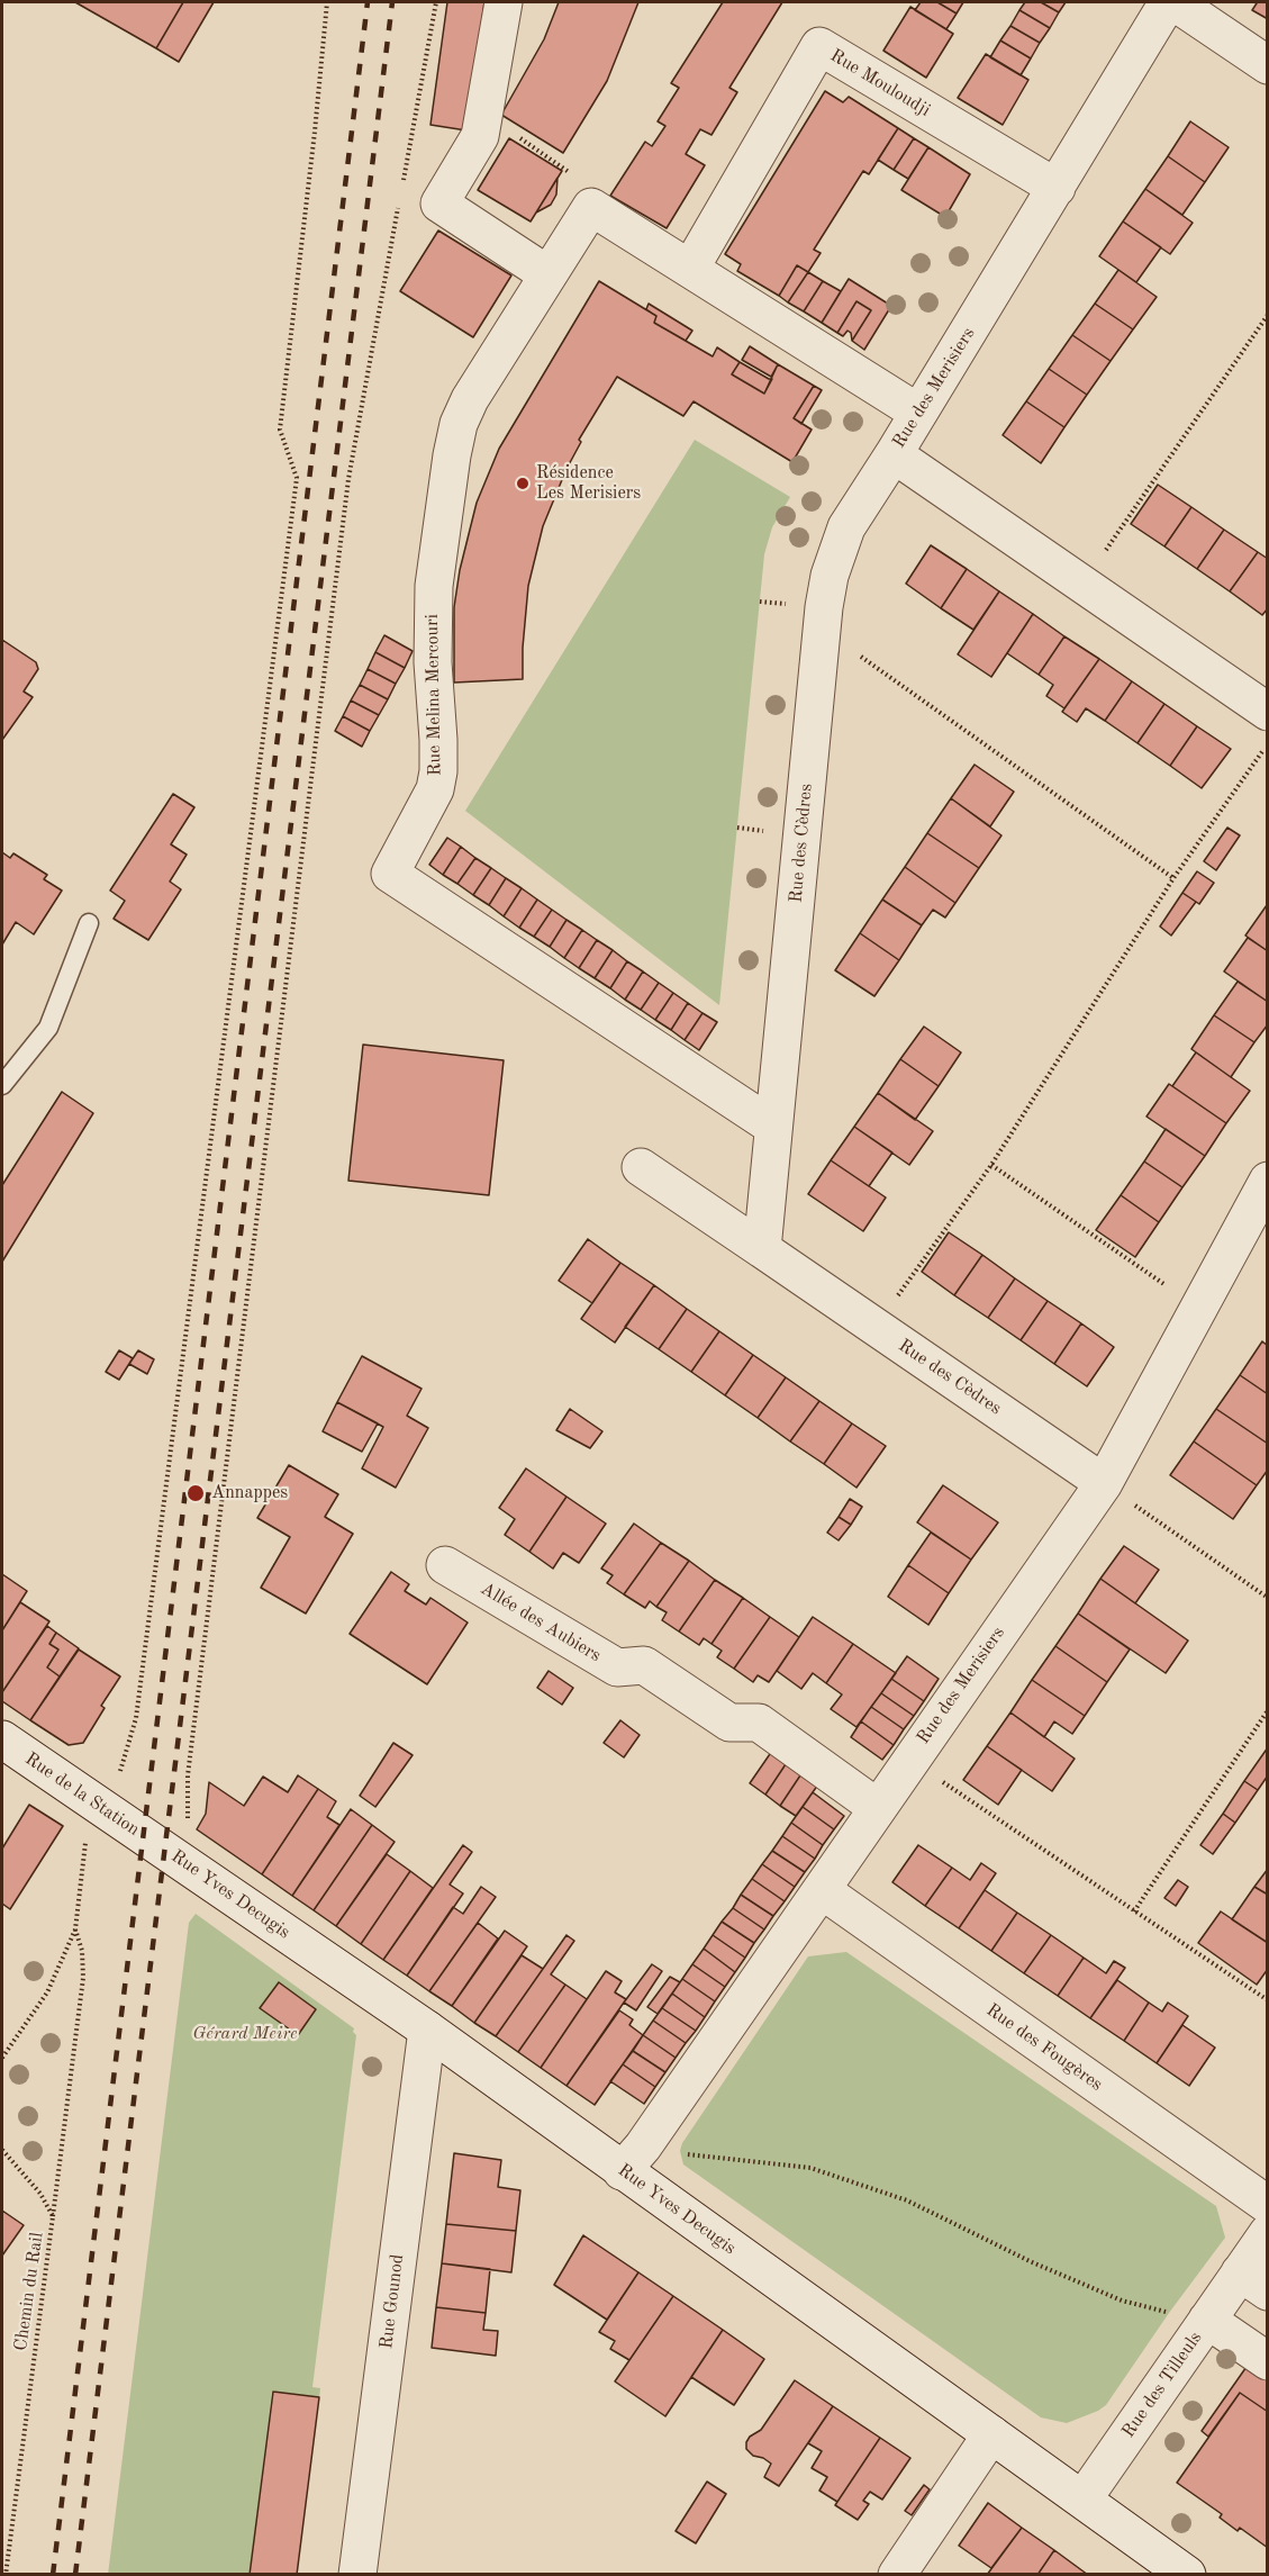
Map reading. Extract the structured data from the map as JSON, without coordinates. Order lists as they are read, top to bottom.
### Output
{
  "streets": {
    "street": [
      "Rue Mouloudji",
      "Rue des Merisiers",
      "Rue Melina Mercouri",
      "Rue des Cèdres",
      "Allée des Aubiers",
      "Rue de la Station",
      "Rue Yves Decugis",
      "Rue des Fougères",
      "Rue Gounod",
      "Rue des Tilleuls"
    ],
    "path": ["Chemin du Rail"]
  },
  "crossings": [
    ["Rue Mouloudji", "Rue des Merisiers"],
    ["Rue des Merisiers", "Rue des Cèdres"],
    ["Rue des Merisiers", "Allée des Aubiers"],
    ["Rue des Merisiers", "Rue Yves Decugis"],
    ["Rue des Merisiers", "Rue des Fougères"],
    ["Rue Melina Mercouri", "Rue des Cèdres"],
    ["Rue de la Station", "Rue Yves Decugis"],
    ["Rue Yves Decugis", "Rue Gounod"],
    ["Rue Yves Decugis", "Rue des Tilleuls"]
  ],
  "parks": ["Gérard Meire"],
  "places": ["Résidence Les Merisiers", "Annappes"]
}
